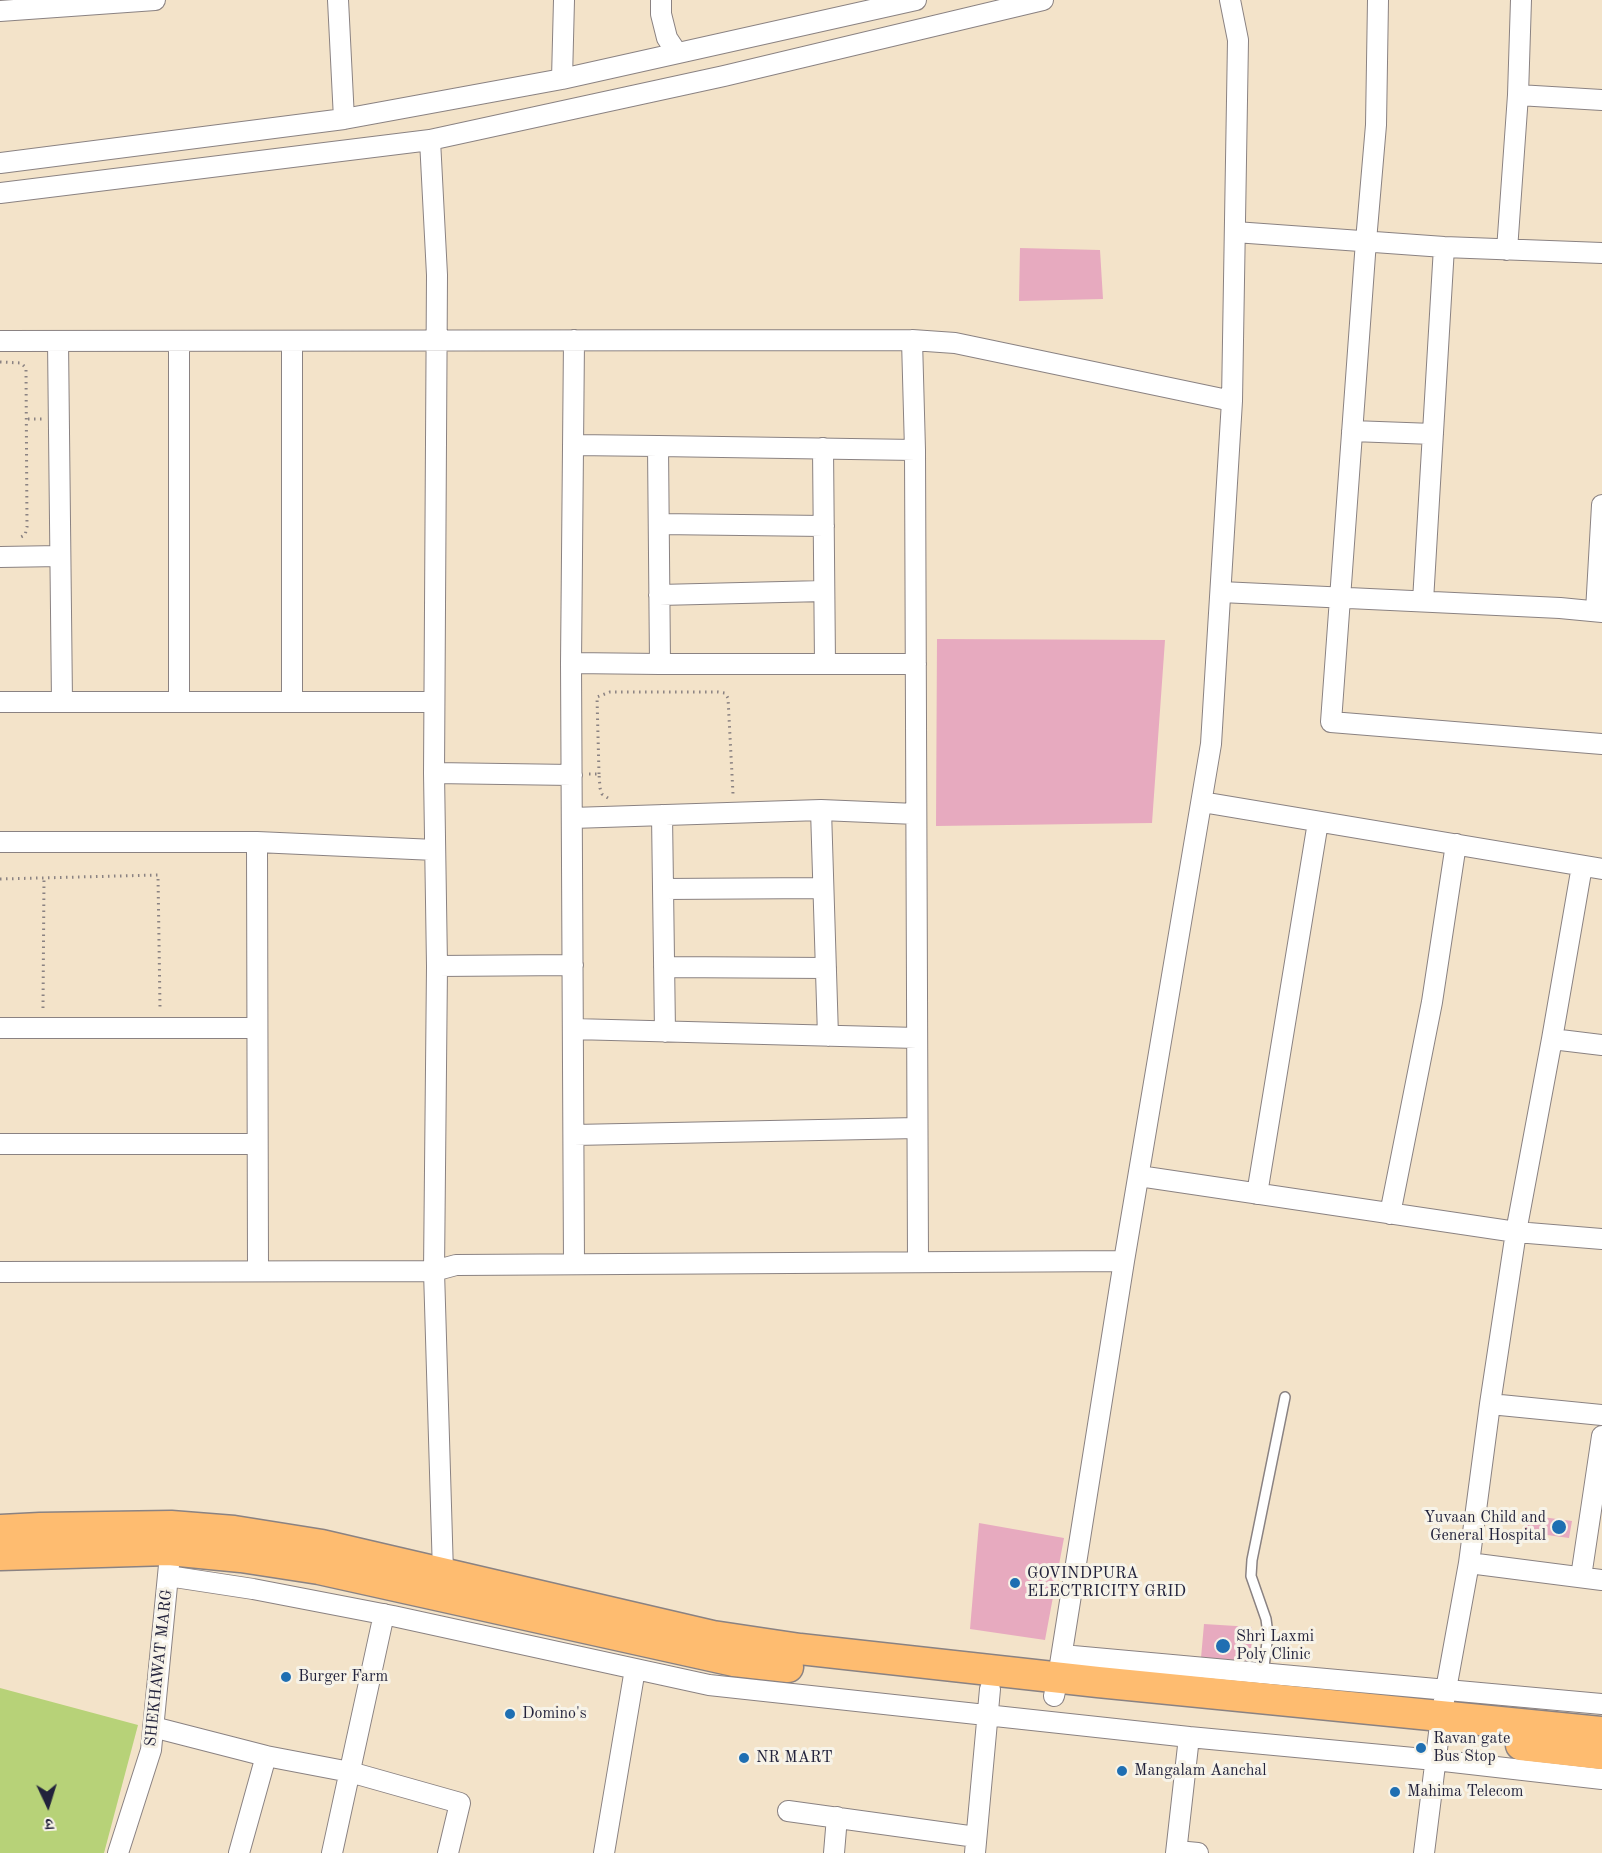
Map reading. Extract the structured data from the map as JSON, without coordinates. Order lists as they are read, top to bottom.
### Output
{
  "streets": {
    "street": ["SHEKHAWAT MARG"]
  },
  "places": [
    "Yuvaan Child and General Hospital",
    "GOVINDPURA ELECTRICITY GRID",
    "Shri Laxmi Poly Clinic",
    "Burger Farm",
    "Domino's",
    "Ravan gate Bus Stop",
    "NR MART",
    "Mangalam Aanchal",
    "Mahima Telecom"
  ],
  "north": "bottom"
}
